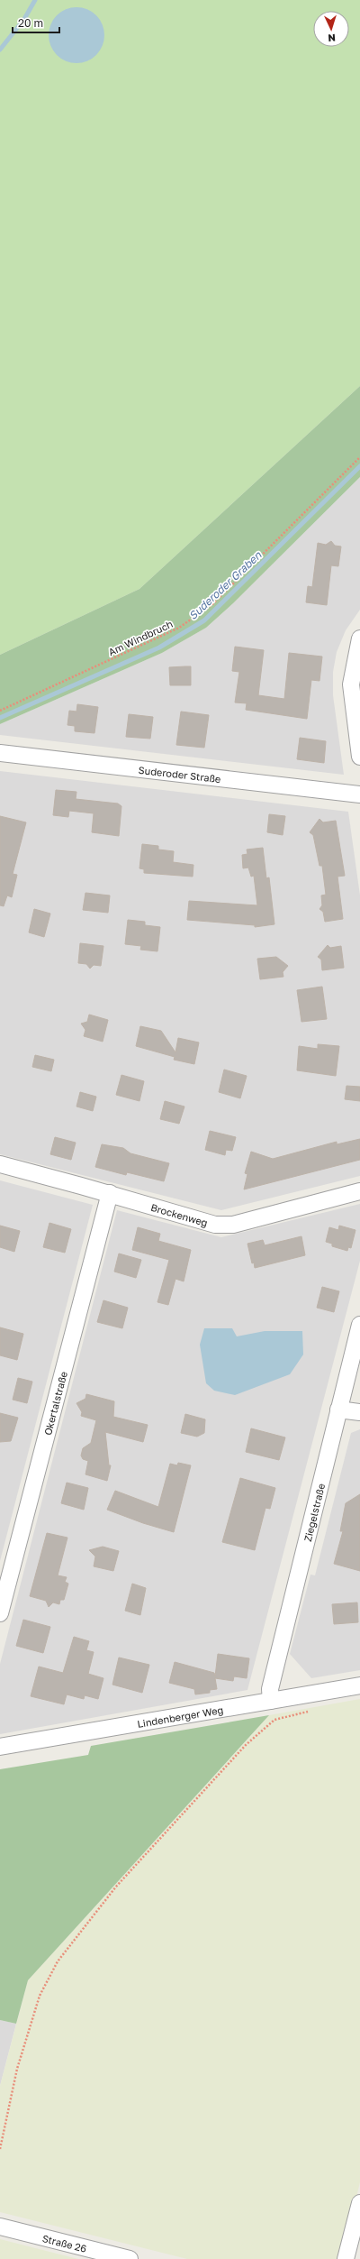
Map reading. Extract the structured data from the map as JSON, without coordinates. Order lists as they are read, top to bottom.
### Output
{
  "streets": {
    "street": [
      "Suderoder Straße",
      "Brockenweg",
      "Okertalstraße",
      "Ziegelstraße",
      "Lindenberger Weg",
      "Straße 26"
    ],
    "path": ["Am Windbruch"]
  },
  "crossings": [
    ["Brockenweg", "Okertalstraße"],
    ["Ziegelstraße", "Lindenberger Weg"]
  ],
  "water": ["Suderoder Graben"],
  "scale_bar": "20 m",
  "north": "bottom"
}
